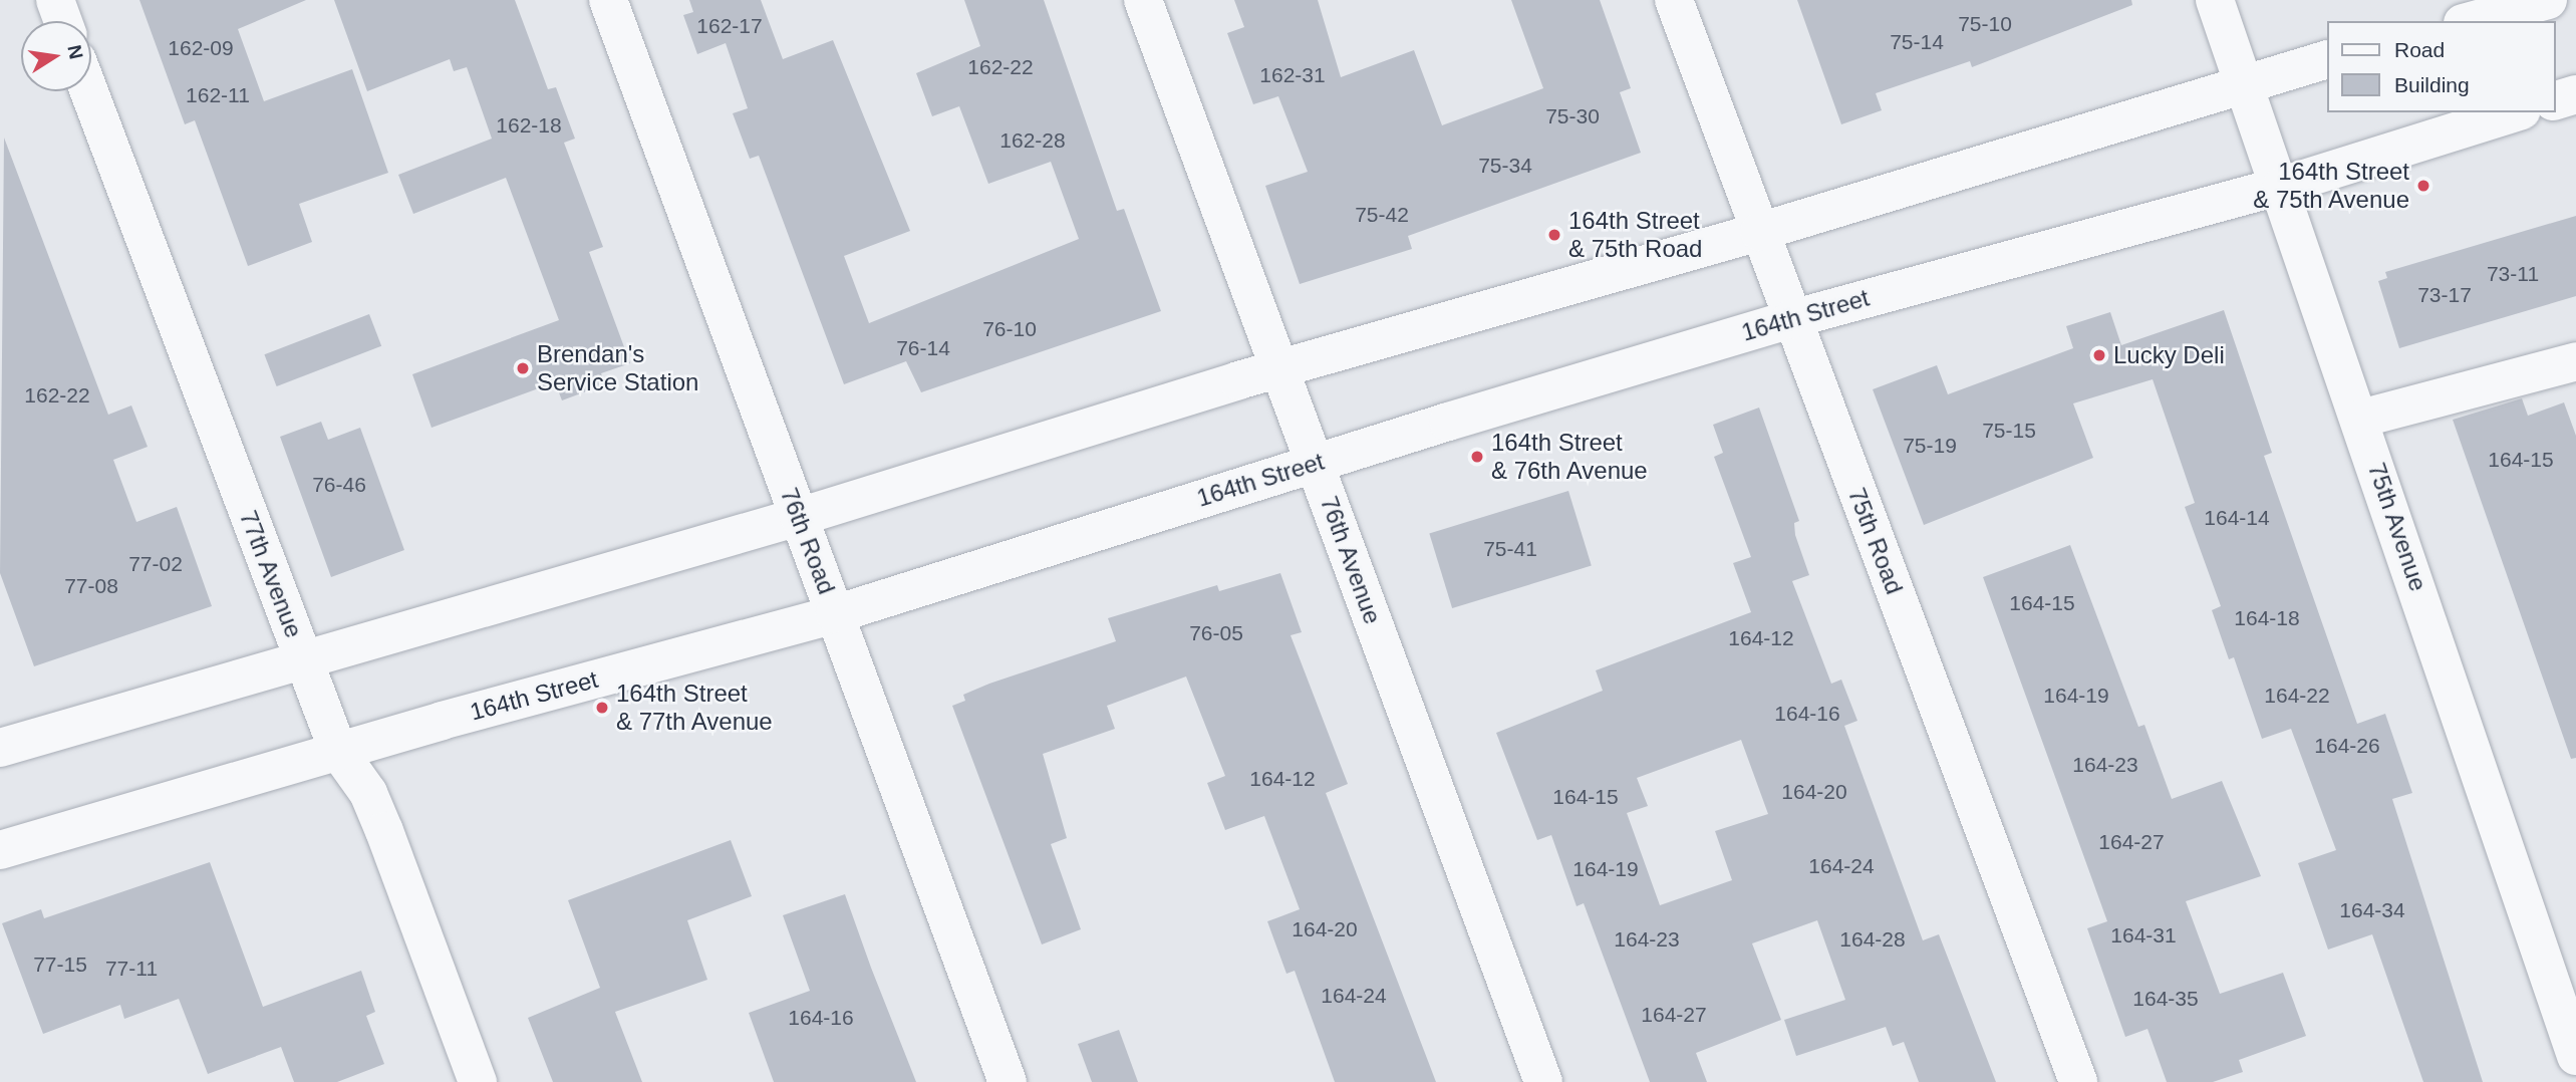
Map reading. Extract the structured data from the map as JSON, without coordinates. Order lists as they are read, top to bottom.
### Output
{
  "streets": {
    "street": [
      "164th Street",
      "75th Avenue",
      "76th Road",
      "75th Road",
      "76th Avenue",
      "77th Avenue"
    ]
  },
  "crossings": [
    ["164th Street", "75th Avenue"],
    ["164th Street", "76th Road"],
    ["164th Street", "75th Road"],
    ["164th Street", "76th Avenue"],
    ["164th Street", "77th Avenue"]
  ],
  "places": [
    "164th Street & 75th Avenue",
    "164th Street & 75th Road",
    "Lucky Deli",
    "Brendan's Service Station",
    "164th Street & 76th Avenue",
    "164th Street & 77th Avenue"
  ],
  "house_numbers": [
    "75-10",
    "162-17",
    "75-14",
    "162-09",
    "162-22",
    "162-31",
    "162-11",
    "75-30",
    "162-18",
    "162-28",
    "75-34",
    "75-42",
    "73-11",
    "73-17",
    "76-10",
    "76-14",
    "162-22",
    "75-15",
    "75-19",
    "164-15",
    "76-46",
    "164-14",
    "75-41",
    "77-02",
    "77-08",
    "164-15",
    "164-18",
    "76-05",
    "164-12",
    "164-19",
    "164-22",
    "164-16",
    "164-26",
    "164-23",
    "164-12",
    "164-20",
    "164-15",
    "164-27",
    "164-24",
    "164-19",
    "164-34",
    "164-20",
    "164-31",
    "164-23",
    "164-28",
    "77-15",
    "77-11",
    "164-24",
    "164-35",
    "164-27",
    "164-16"
  ],
  "legend": ["Road", "Building"],
  "north": "right"
}
